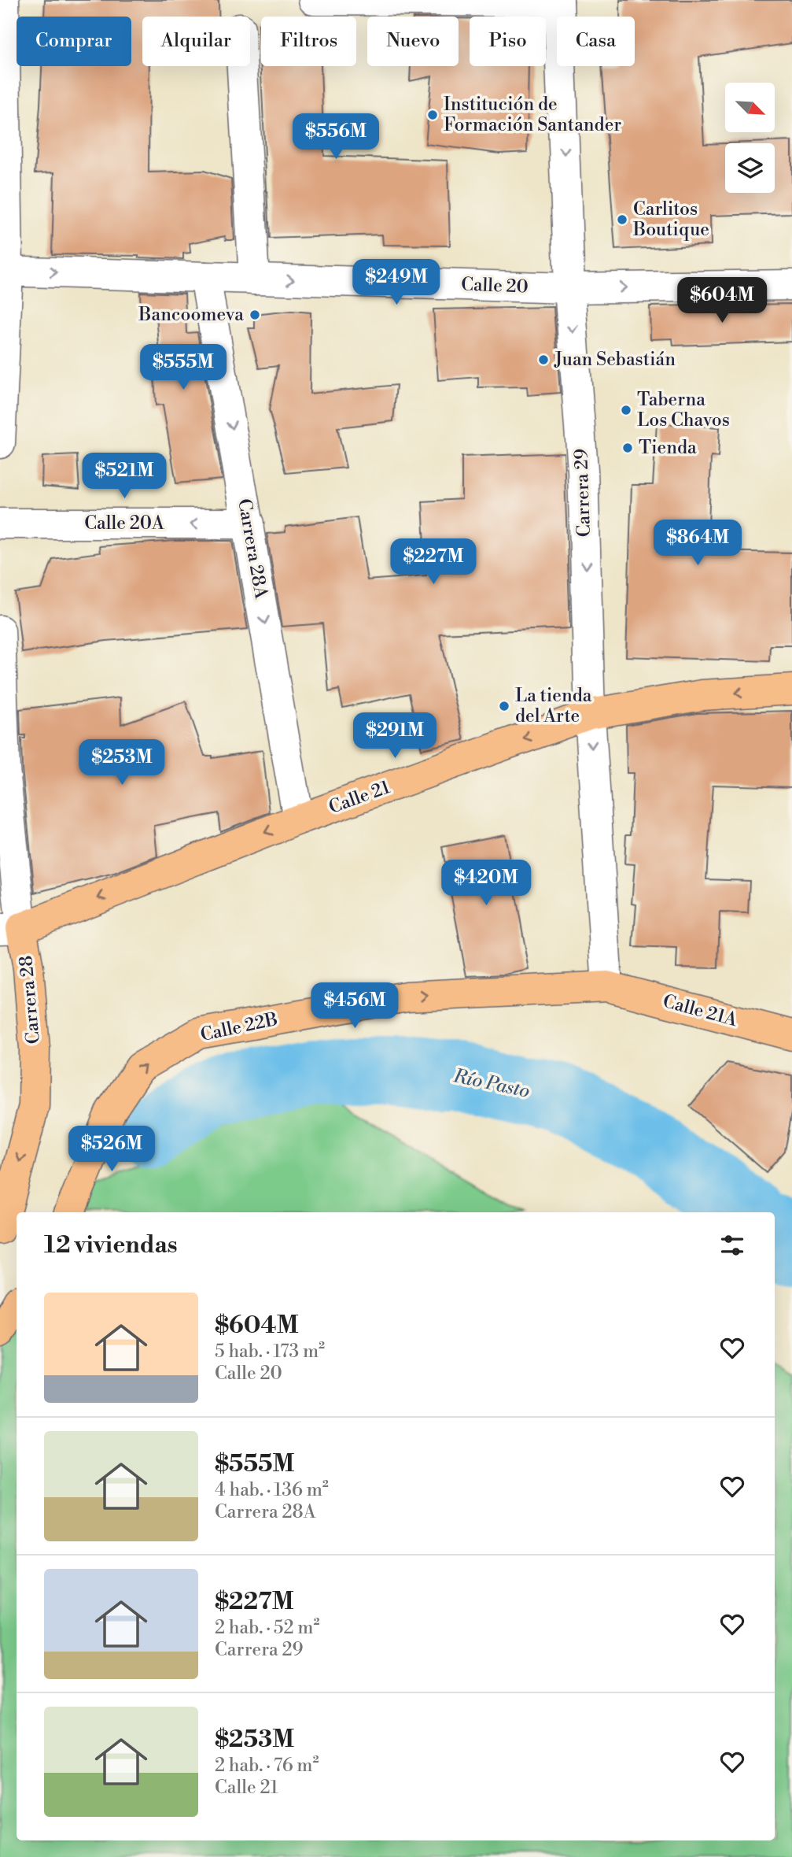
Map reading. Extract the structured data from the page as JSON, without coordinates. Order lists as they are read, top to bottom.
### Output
{
  "streets": {
    "main road": [
      "Calle 21",
      "Carrera 28",
      "Calle 21A",
      "Calle 22B"
    ],
    "street": [
      "Calle 20",
      "Carrera 29",
      "Calle 20A",
      "Carrera 28A"
    ]
  },
  "crossings": [
    ["Calle 20", "Carrera 29"],
    ["Calle 20", "Carrera 28A"],
    ["Carrera 29", "Calle 21"],
    ["Carrera 29", "Calle 21A"],
    ["Carrera 29", "Calle 22B"],
    ["Calle 20A", "Carrera 28A"],
    ["Carrera 28A", "Calle 21"],
    ["Calle 21", "Carrera 28"],
    ["Calle 21A", "Calle 22B"]
  ],
  "one_way": [
    "Calle 20",
    "Carrera 29",
    "Calle 20A",
    "Carrera 28A",
    "Calle 21",
    "Carrera 28",
    "Calle 22B"
  ],
  "water": ["Río Pasto"],
  "places": [
    "Institución de Formación Santander",
    "Carlitos Boutique",
    "Bancoomeva",
    "Juan Sebastián",
    "Taberna Los Chavos",
    "Tienda",
    "La tienda del Arte"
  ],
  "north": "bottom right",
  "page": {
    "chip": [
      "Comprar",
      "Alquilar",
      "Filtros",
      "Nuevo",
      "Piso",
      "Casa"
    ],
    "price": [
      "$556M",
      "$249M",
      "$604M",
      "$555M",
      "$521M",
      "$864M",
      "$227M",
      "$291M",
      "$253M",
      "$420M",
      "$456M",
      "$526M"
    ],
    "heading": "12 viviendas",
    "list": [
      {
        "name": "$604M",
        "note": "5 hab. · 173 m² · Calle 20"
      },
      {
        "name": "$555M",
        "note": "4 hab. · 136 m² · Carrera 28A"
      },
      {
        "name": "$227M",
        "note": "2 hab. · 52 m² · Carrera 29"
      },
      {
        "name": "$253M",
        "note": "2 hab. · 76 m² · Calle 21"
      }
    ]
  }
}
